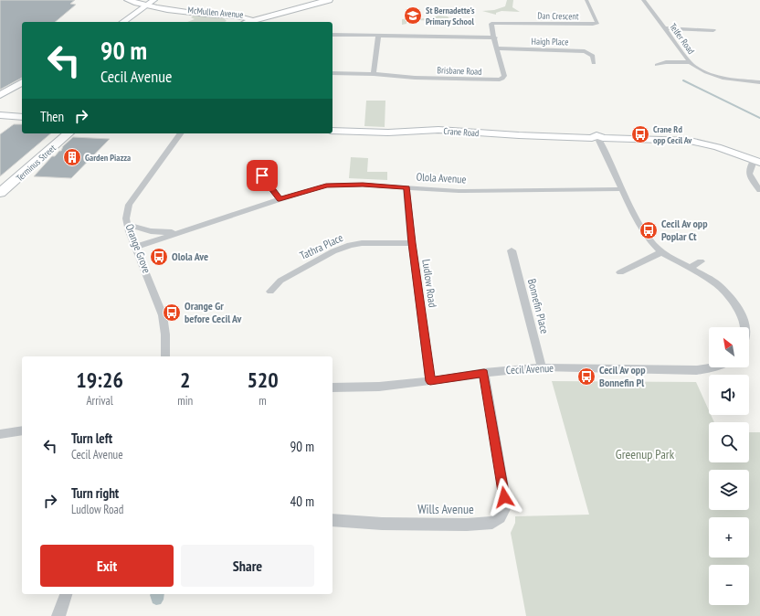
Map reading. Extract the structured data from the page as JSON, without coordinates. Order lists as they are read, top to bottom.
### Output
{
  "streets": {
    "main road": ["McMullen Avenue", "Terminus Street"],
    "street": [
      "Dan Crescent",
      "Telfer Road",
      "Haigh Place",
      "Brisbane Road",
      "Crane Road",
      "Olola Avenue",
      "Tathra Place",
      "Orange Grove",
      "Ludlow Road",
      "Bonnefin Place",
      "Cecil Avenue",
      "Wills Avenue"
    ]
  },
  "crossings": [
    ["Dan Crescent", "Brisbane Road"],
    ["Haigh Place", "Brisbane Road"],
    ["Olola Avenue", "Orange Grove"],
    ["Olola Avenue", "Ludlow Road"],
    ["Tathra Place", "Ludlow Road"],
    ["Ludlow Road", "Cecil Avenue"],
    ["Bonnefin Place", "Cecil Avenue"],
    ["Cecil Avenue", "Wills Avenue"]
  ],
  "parks": ["Greenup Park"],
  "places": {
    "school or university": ["St Bernadette's Primary School"],
    "bus stop": [
      "Crane Rd opp Cecil Av",
      "Cecil Av opp Poplar Ct",
      "Olola Ave",
      "Orange Gr before Cecil Av",
      "Cecil Av opp Bonnefin Pl"
    ],
    "building": ["Garden Piazza"]
  },
  "north": "top left",
  "page": {
    "turn": ["90 m", "Cecil Avenue"],
    "then": "Then",
    "map_buttons": ["+", "−"],
    "eta": [
      "19:26",
      "Arrival",
      "2",
      "min",
      "520",
      "m"
    ],
    "list": [
      {
        "name": "Turn left",
        "note": "Cecil Avenue",
        "value": "90 m"
      },
      {
        "name": "Turn right",
        "note": "Ludlow Road",
        "value": "40 m"
      }
    ],
    "buttons": ["Exit", "Share"]
  }
}
